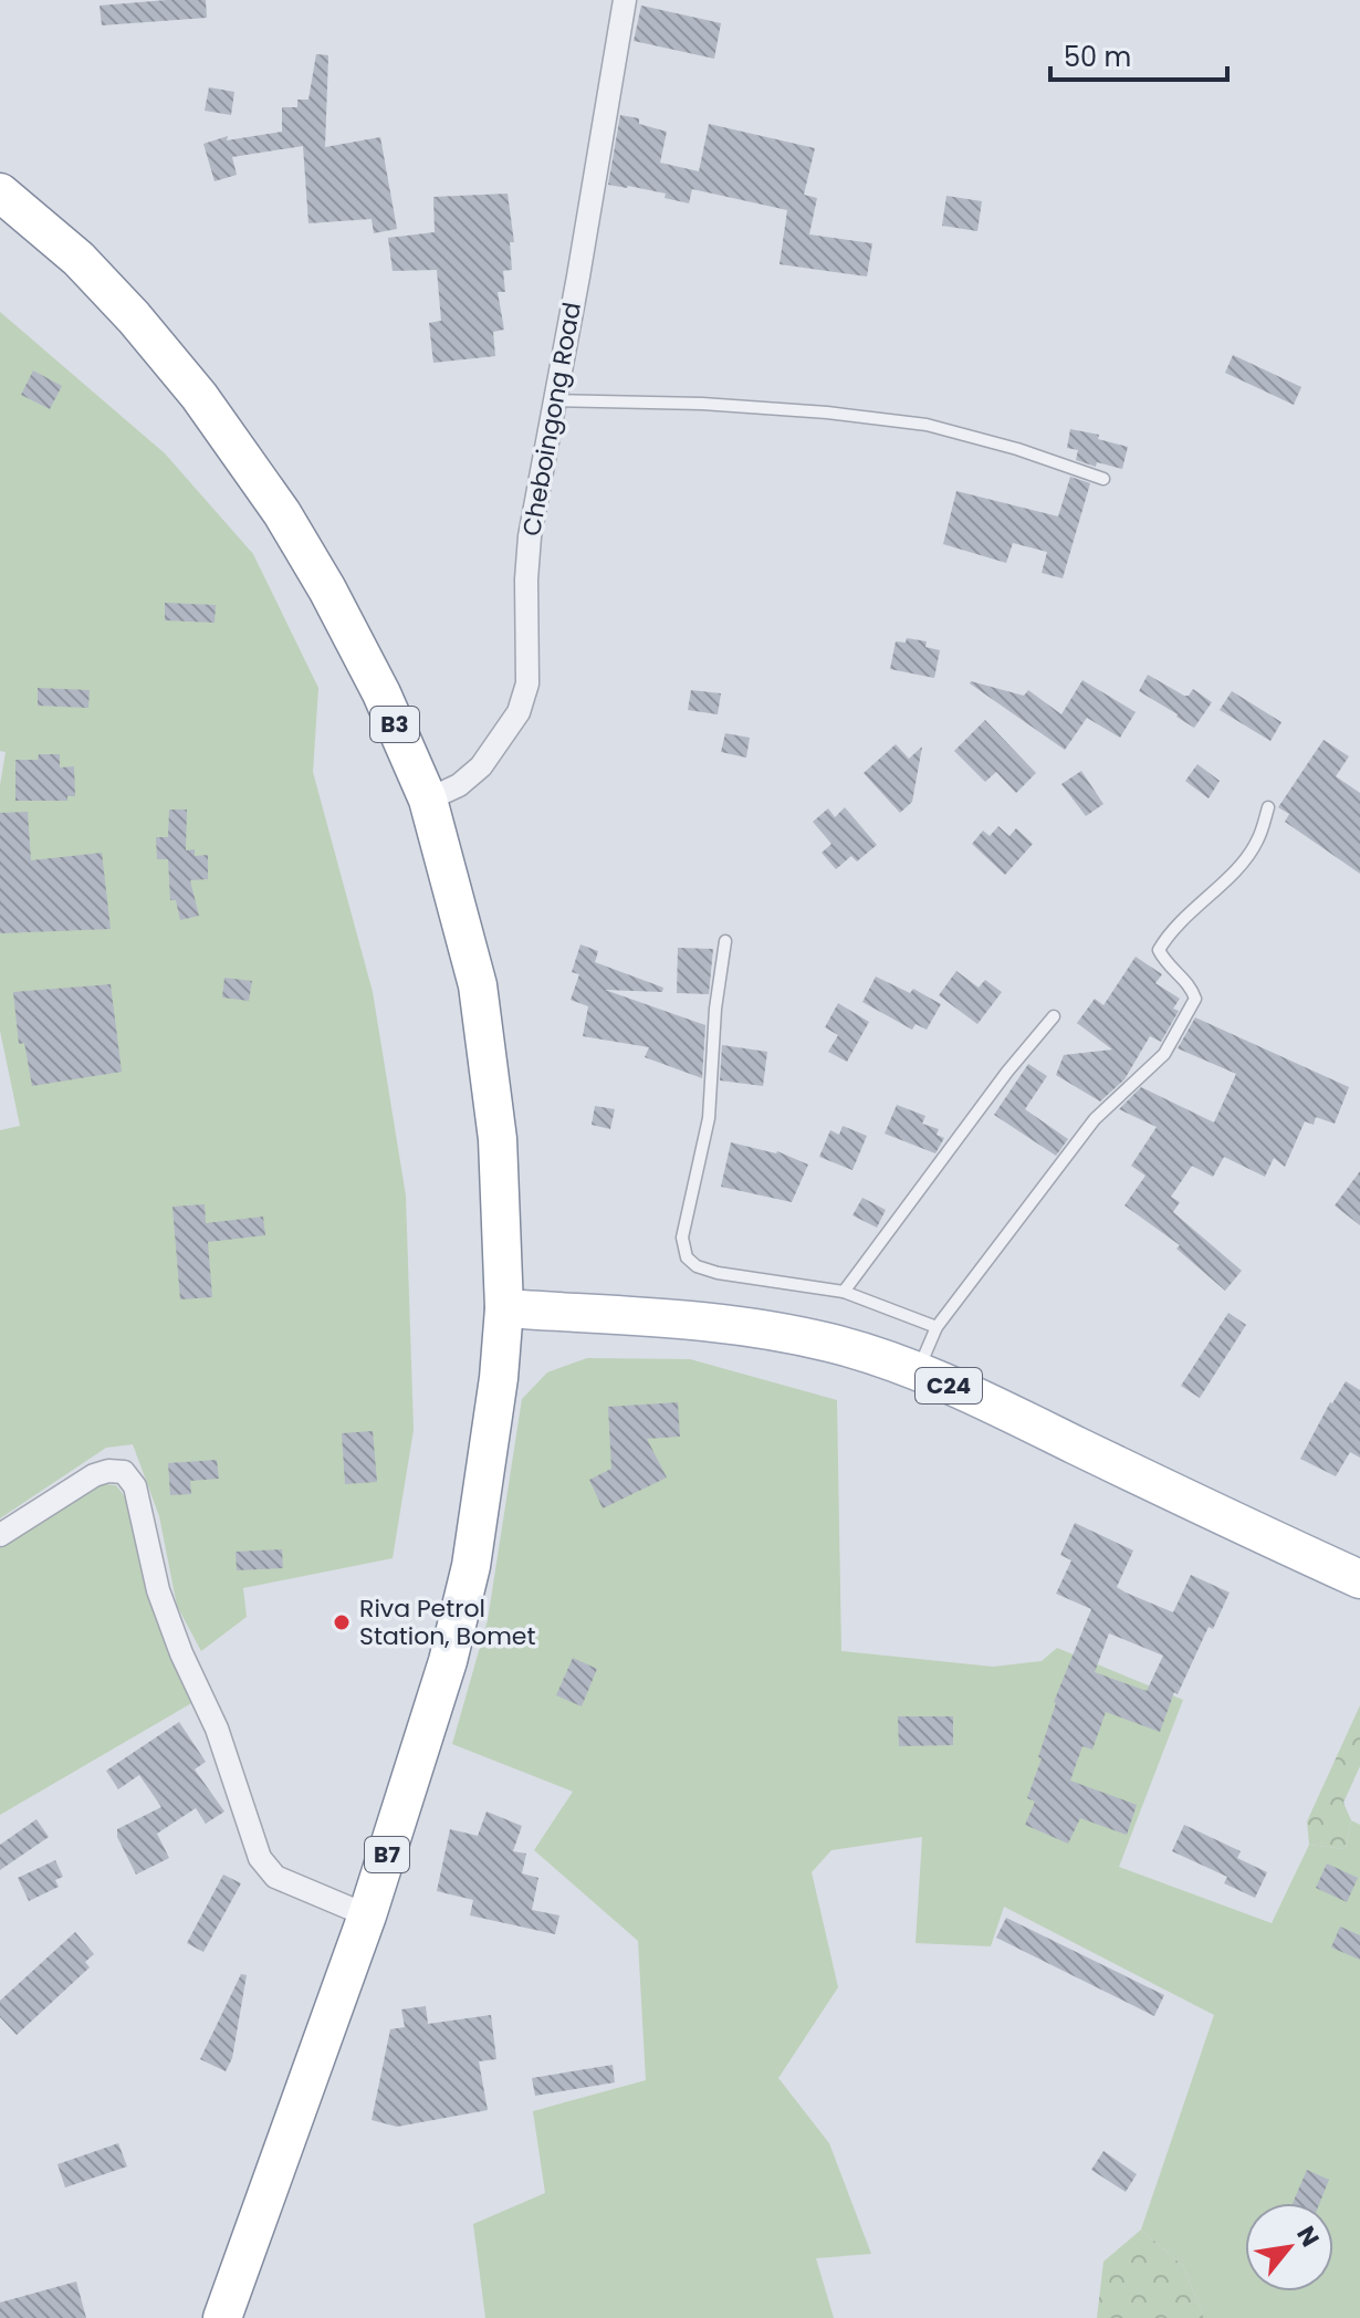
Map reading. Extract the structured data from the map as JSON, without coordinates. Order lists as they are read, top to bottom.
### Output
{
  "streets": {
    "main road": ["B3", "C24", "B7"],
    "street": ["Cheboingong Road"]
  },
  "crossings": [
    ["Cheboingong Road", "B3"],
    ["B3", "C24"],
    ["B3", "B7"]
  ],
  "places": ["Riva Petrol Station, Bomet"],
  "scale_bar": "50 m",
  "north": "top right"
}
